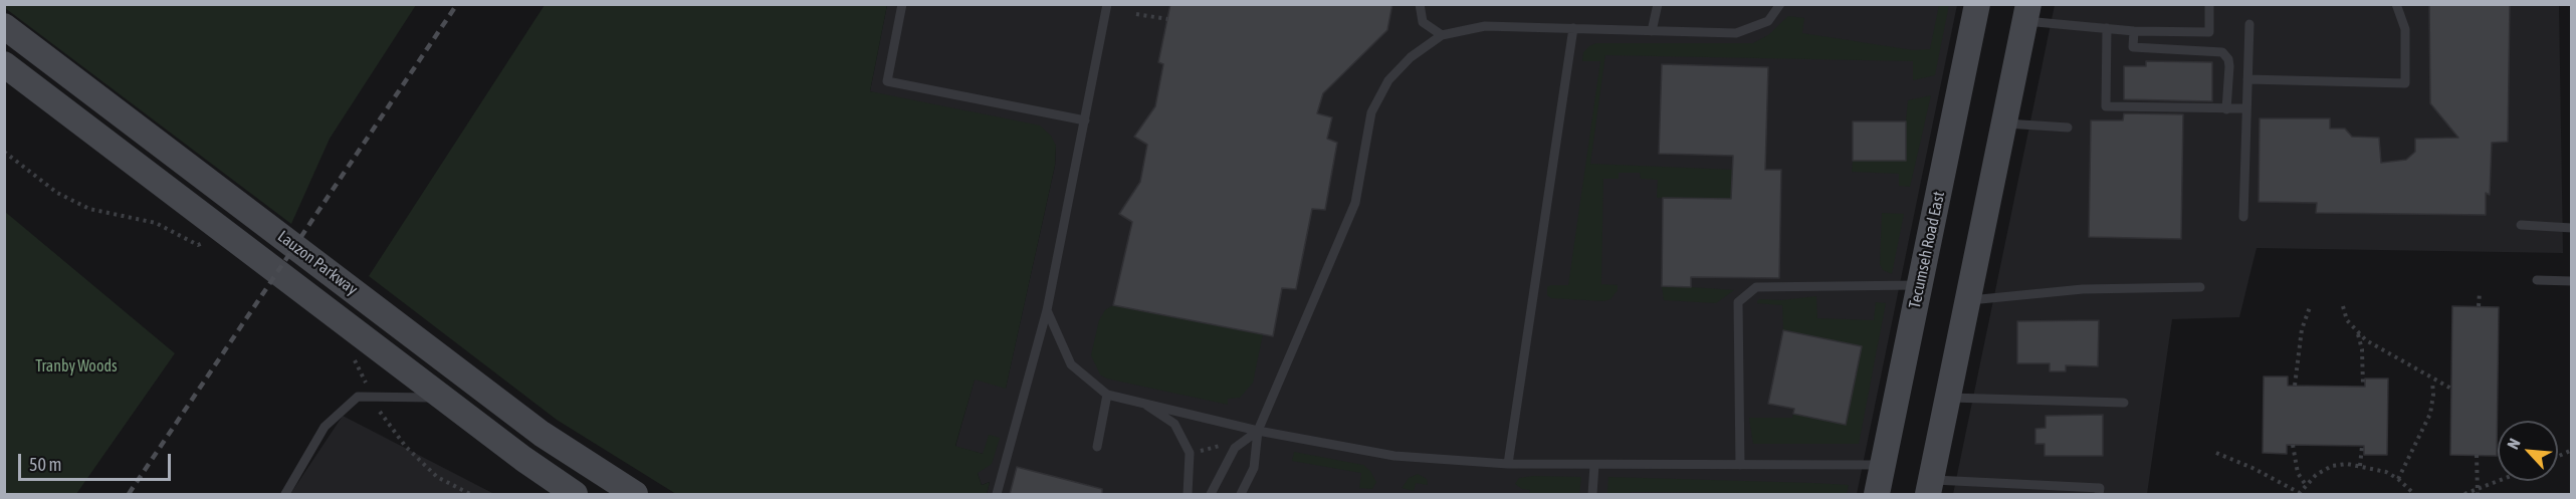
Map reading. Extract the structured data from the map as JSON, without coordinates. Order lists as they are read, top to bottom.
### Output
{
  "streets": {
    "main road": ["Tecumseh Road East", "Lauzon Parkway"]
  },
  "parks": ["Tranby Woods"],
  "scale_bar": "50 m",
  "north": "top left"
}
